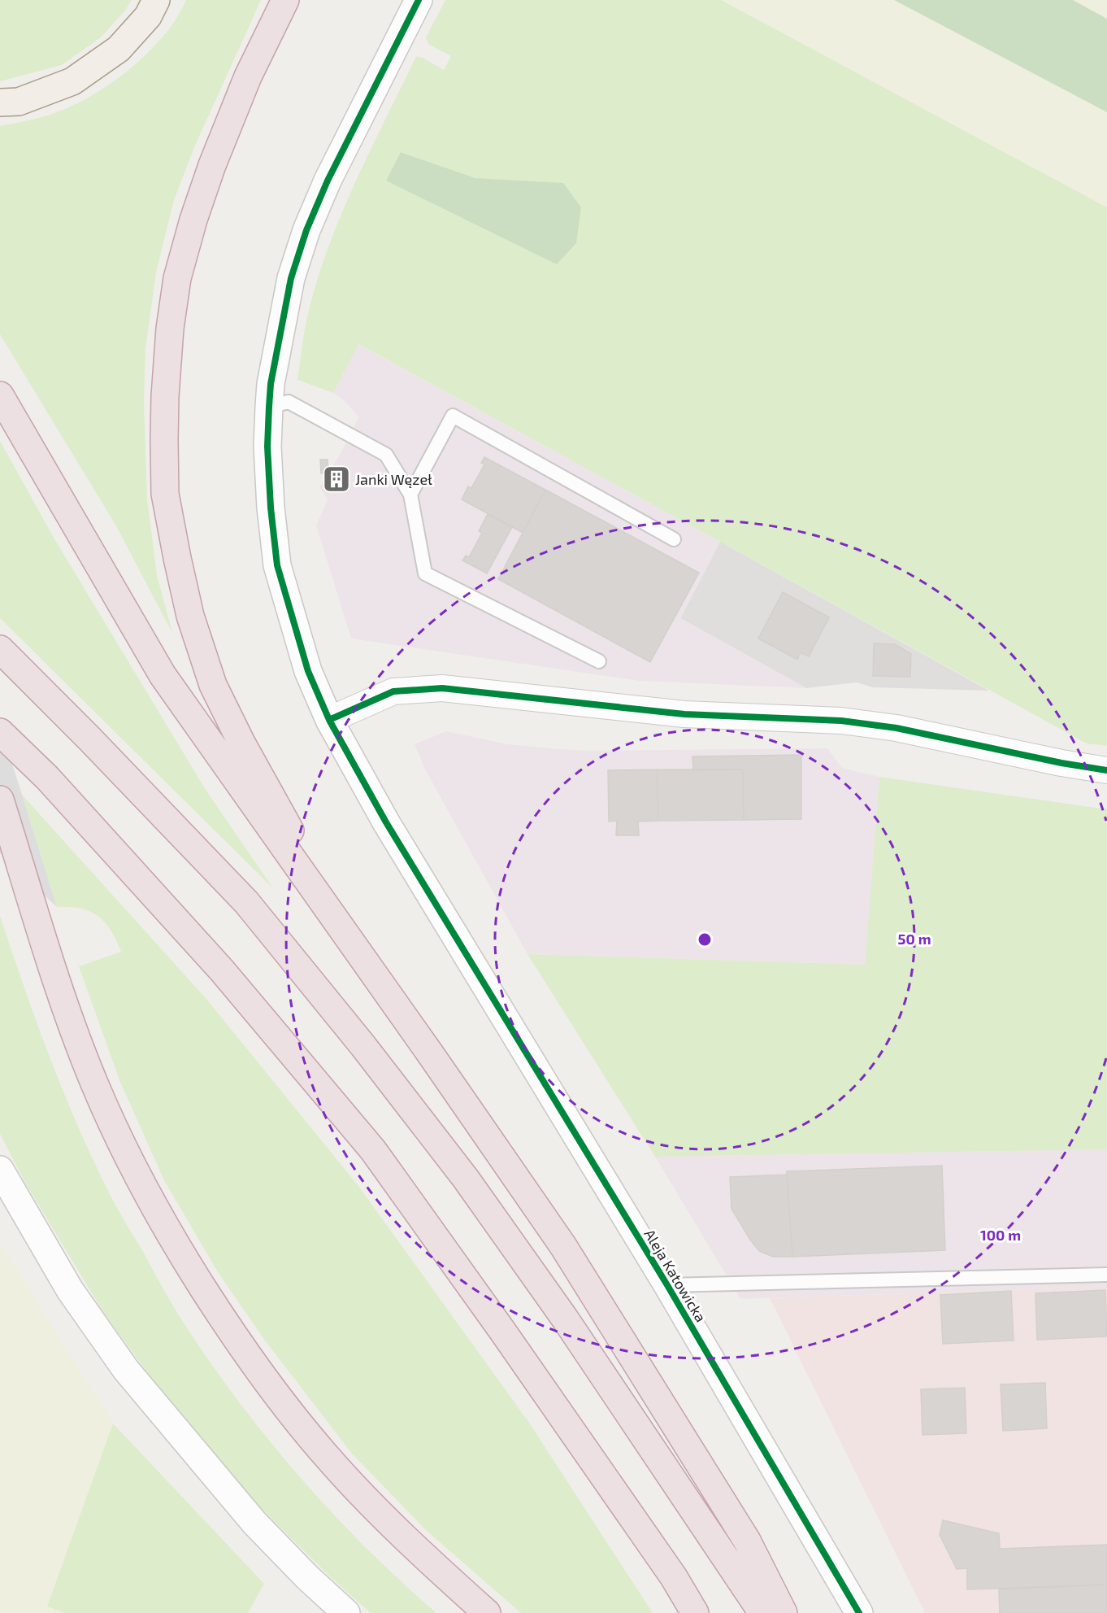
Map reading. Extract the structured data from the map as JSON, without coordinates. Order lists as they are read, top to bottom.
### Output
{
  "streets": {
    "street": ["Aleja Katowicka"]
  },
  "places": {
    "building": ["Janki Węzeł"]
  },
  "rings": ["50 m", "100 m"]
}
